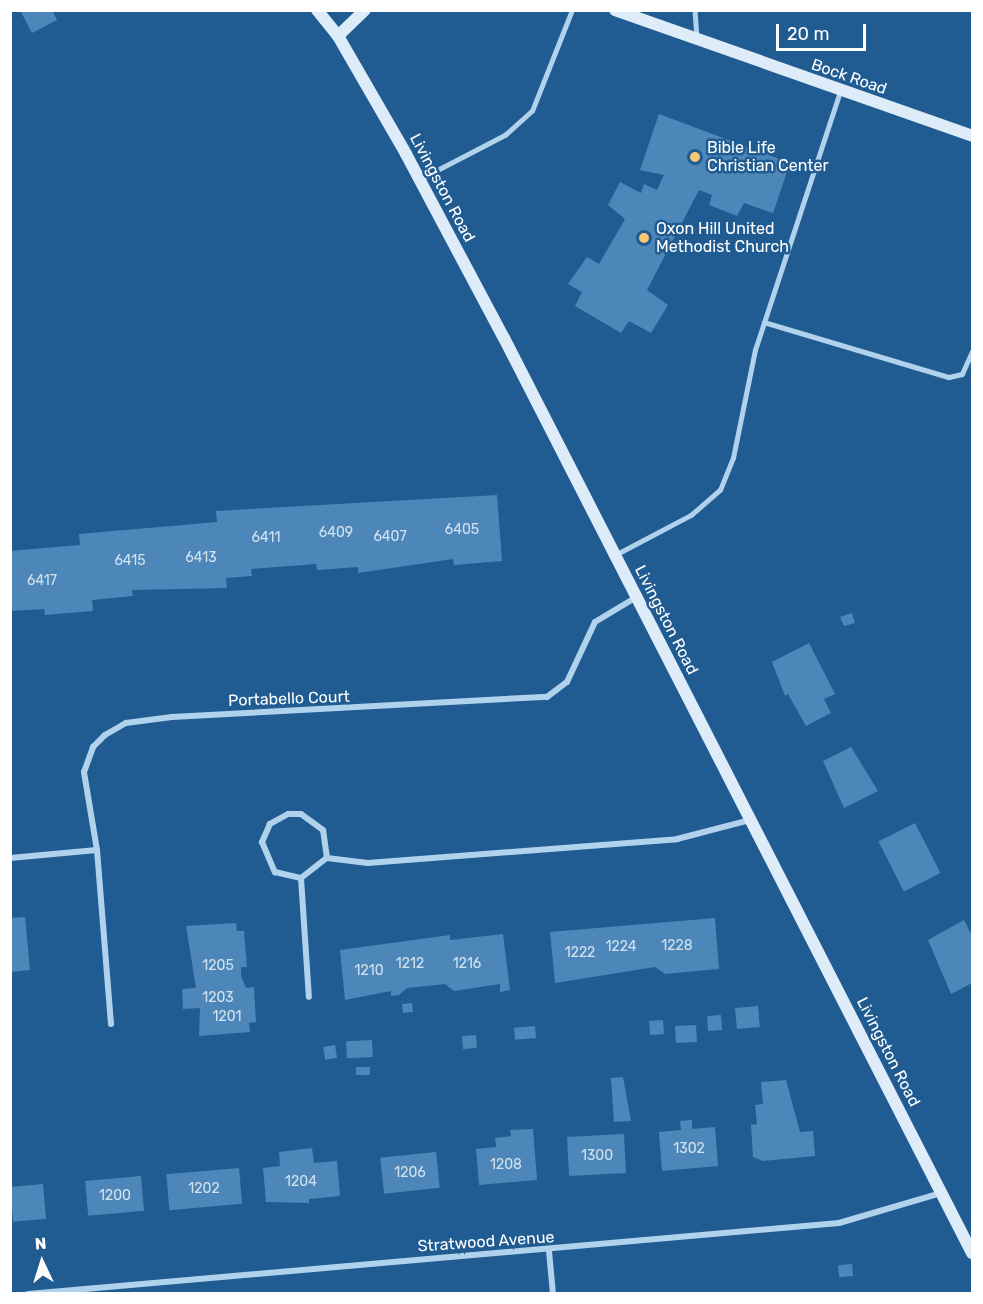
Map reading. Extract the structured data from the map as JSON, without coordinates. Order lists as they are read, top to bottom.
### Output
{
  "streets": {
    "main road": ["Bock Road", "Livingston Road"],
    "street": ["Portabello Court", "Stratwood Avenue"]
  },
  "crossings": [
    ["Livingston Road", "Portabello Court"],
    ["Livingston Road", "Stratwood Avenue"]
  ],
  "places": ["Bible Life Christian Center", "Oxon Hill United Methodist Church"],
  "house_numbers": [
    "6405",
    "6409",
    "6407",
    "6411",
    "6413",
    "6415",
    "6417",
    "1228",
    "1224",
    "1222",
    "1212",
    "1216",
    "1205",
    "1210",
    "1203",
    "1201",
    "1302",
    "1300",
    "1208",
    "1206",
    "1204",
    "1202",
    "1200"
  ],
  "scale_bar": "20 m",
  "north": "top"
}
